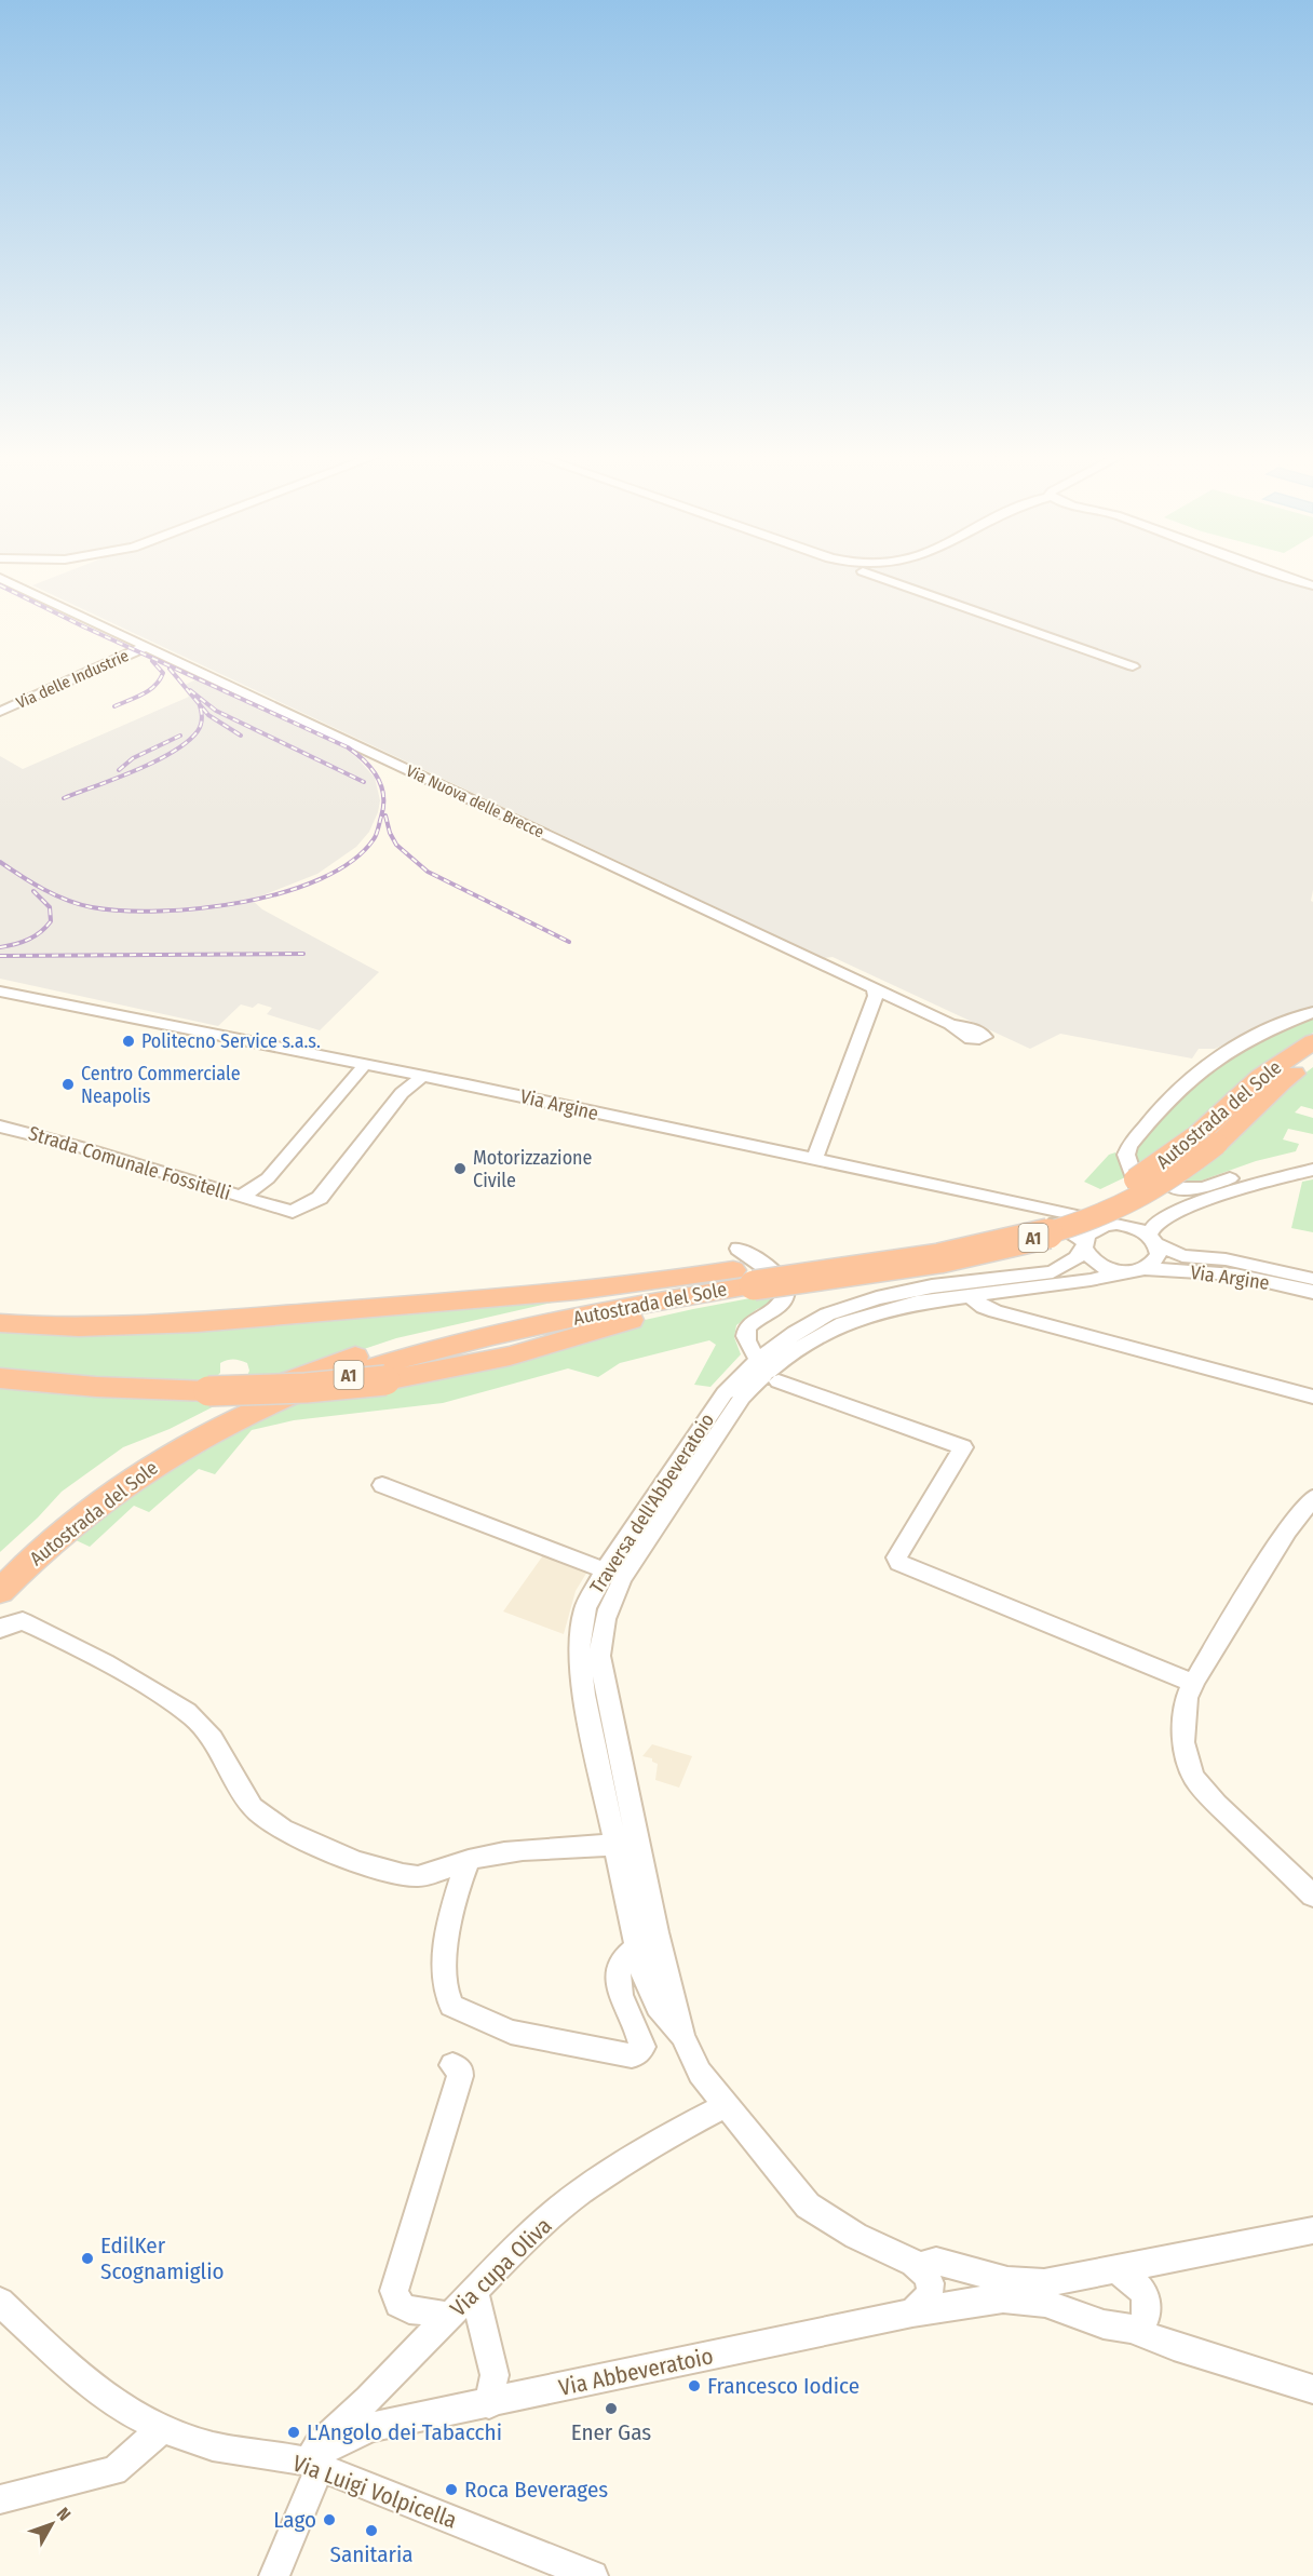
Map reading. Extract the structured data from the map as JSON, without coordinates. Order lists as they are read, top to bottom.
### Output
{
  "streets": {
    "highway": ["Autostrada del Sole", "A1"],
    "street": [
      "Via delle Industrie",
      "Via Nuova delle Brecce",
      "Via Argine",
      "Strada Comunale Fossitelli",
      "Traversa dell'Abbeveratoio",
      "Via cupa Oliva",
      "Via Abbeveratoio",
      "Via Luigi Volpicella"
    ]
  },
  "crossings": [
    ["Via delle Industrie", "Via Nuova delle Brecce"],
    ["Via Argine", "Strada Comunale Fossitelli"],
    ["Via Argine", "Traversa dell'Abbeveratoio"],
    ["Traversa dell'Abbeveratoio", "Via cupa Oliva"],
    ["Via cupa Oliva", "Via Abbeveratoio"],
    ["Via cupa Oliva", "Via Luigi Volpicella"],
    ["Via Abbeveratoio", "Via Luigi Volpicella"]
  ],
  "places": [
    "Politecno Service s.a.s.",
    "Centro Commerciale Neapolis",
    "Motorizzazione Civile",
    "EdilKer Scognamiglio",
    "Francesco Iodice",
    "Ener Gas",
    "L'Angolo dei Tabacchi",
    "Roca Beverages",
    "Lago",
    "Sanitaria"
  ],
  "north": "top right"
}
